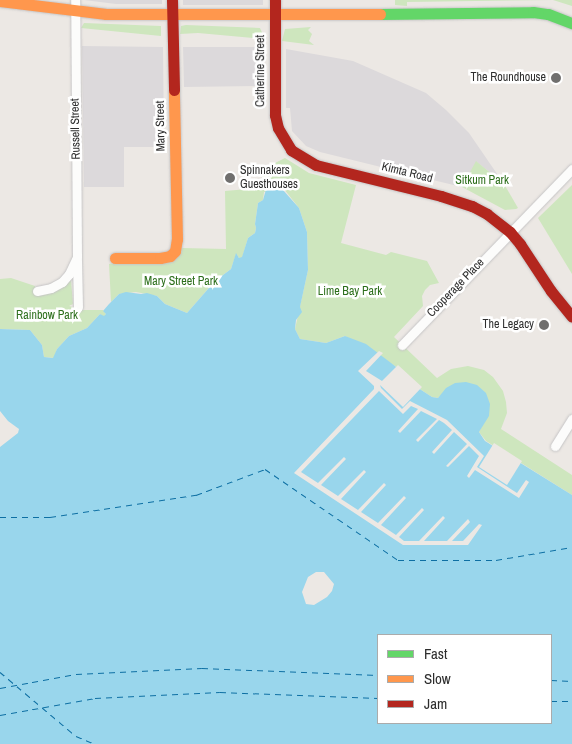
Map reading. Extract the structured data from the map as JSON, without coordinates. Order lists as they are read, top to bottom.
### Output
{
  "streets": {
    "street": [
      "Catherine Street",
      "Mary Street",
      "Russell Street",
      "Kimta Road",
      "Cooperage Place"
    ]
  },
  "crossings": [
    ["Catherine Street", "Kimta Road"],
    ["Kimta Road", "Cooperage Place"]
  ],
  "parks": [
    "Sitkum Park",
    "Mary Street Park",
    "Lime Bay Park",
    "Rainbow Park"
  ],
  "places": ["The Roundhouse", "Spinnakers Guesthouses", "The Legacy"],
  "legend": ["Fast", "Slow", "Jam"]
}
